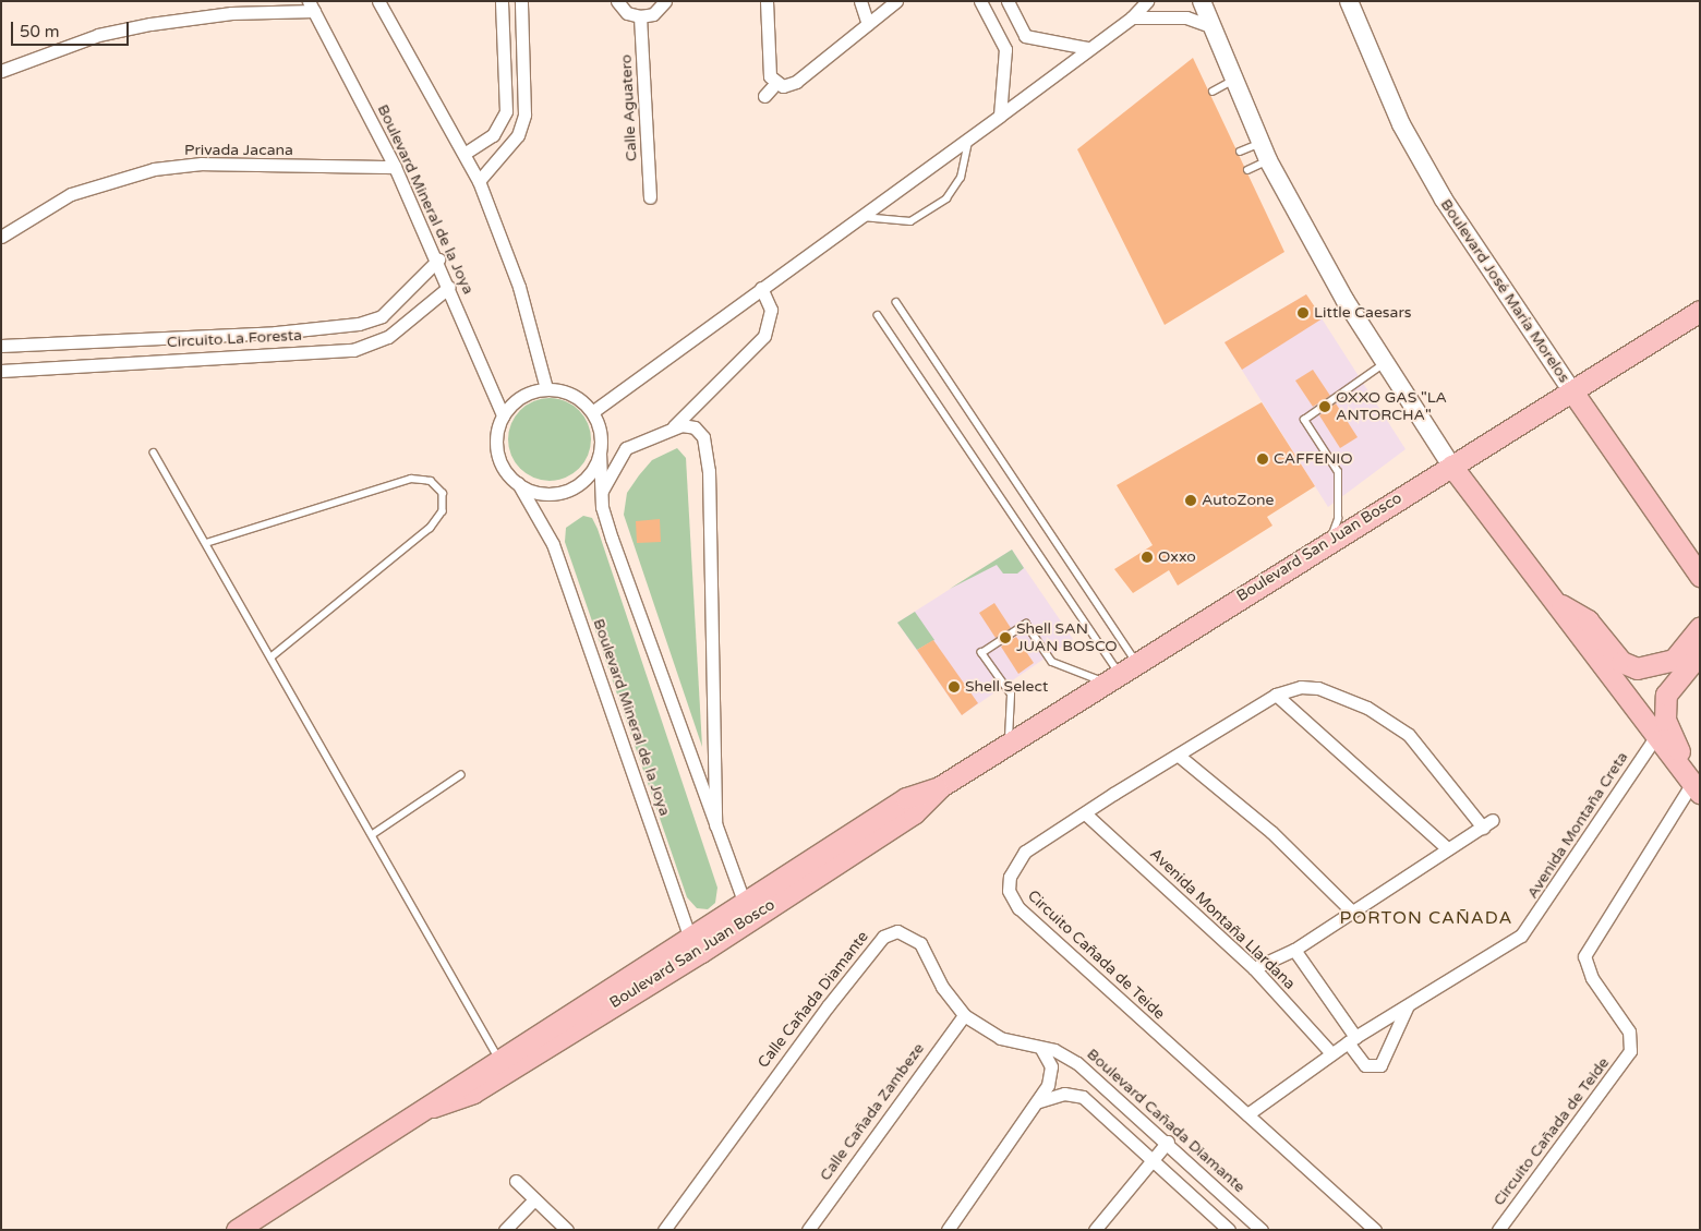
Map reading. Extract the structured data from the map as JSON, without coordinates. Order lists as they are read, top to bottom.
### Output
{
  "streets": {
    "main road": ["Boulevard José María Morelos", "Boulevard San Juan Bosco"],
    "street": [
      "Calle Aguatero",
      "Privada Jacana",
      "Boulevard Mineral de la Joya",
      "Circuito La Foresta",
      "Avenida Montaña Creta",
      "Avenida Montaña Llardana",
      "Circuito Cañada de Teide",
      "Calle Cañada Diamante",
      "Calle Cañada Zambeze",
      "Boulevard Cañada Diamante"
    ]
  },
  "crossings": [
    ["Privada Jacana", "Boulevard Mineral de la Joya"],
    ["Boulevard Mineral de la Joya", "Circuito La Foresta"],
    ["Boulevard Mineral de la Joya", "Boulevard San Juan Bosco"],
    ["Boulevard José María Morelos", "Boulevard San Juan Bosco"],
    ["Avenida Montaña Creta", "Avenida Montaña Llardana"],
    ["Avenida Montaña Llardana", "Circuito Cañada de Teide"],
    ["Calle Cañada Diamante", "Calle Cañada Zambeze"],
    ["Calle Cañada Diamante", "Boulevard Cañada Diamante"]
  ],
  "districts": ["PORTON CAÑADA"],
  "places": [
    "Little Caesars",
    "OXXO GAS \"LA ANTORCHA\"",
    "CAFFENIO",
    "AutoZone",
    "Oxxo",
    "Shell SAN JUAN BOSCO",
    "Shell Select"
  ],
  "scale_bar": "50 m"
}
